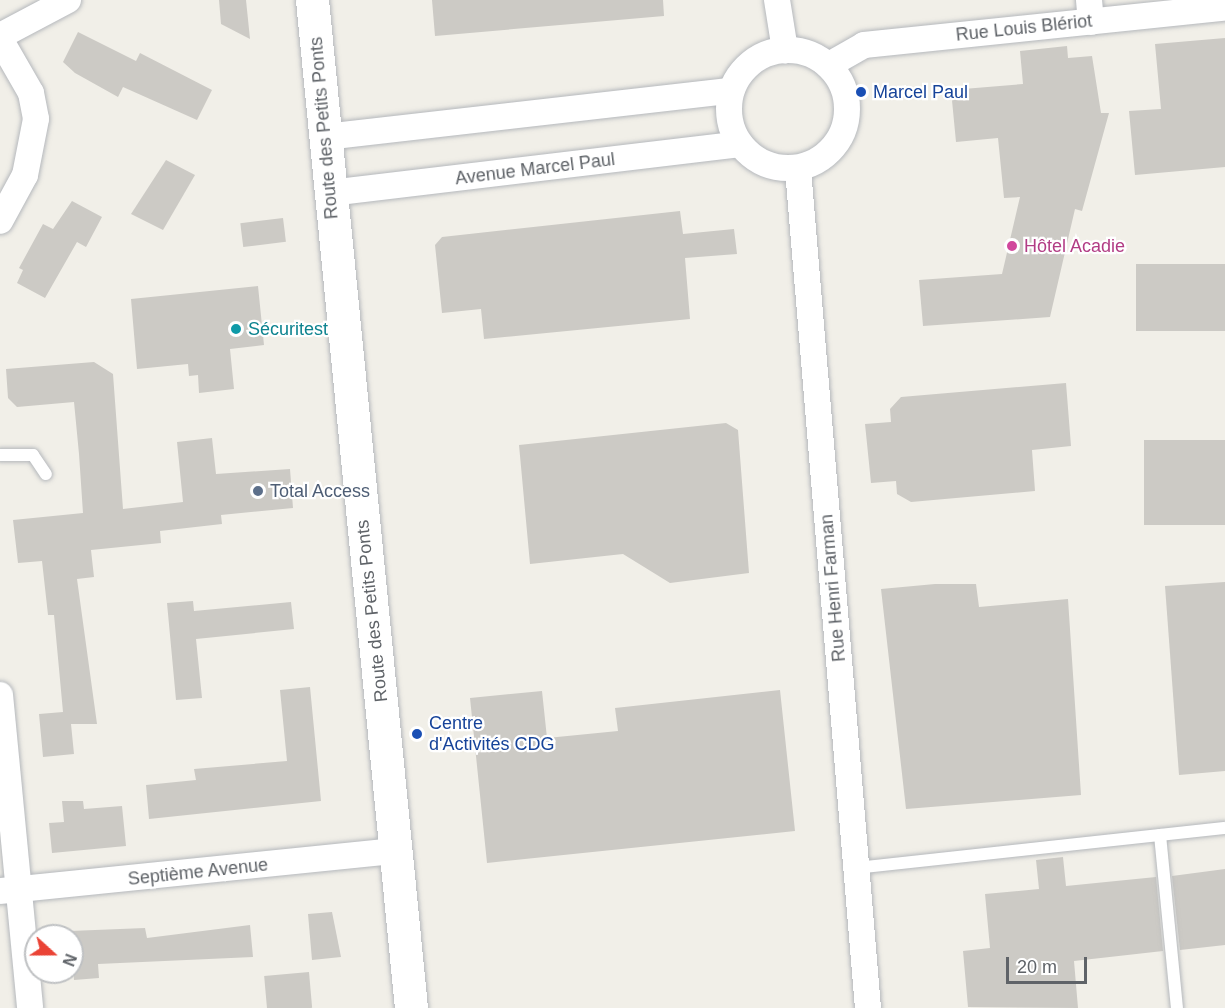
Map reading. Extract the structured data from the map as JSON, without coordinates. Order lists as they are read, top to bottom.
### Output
{
  "streets": {
    "main road": ["Route des Petits Ponts"],
    "street": [
      "Rue Louis Blériot",
      "Avenue Marcel Paul",
      "Rue Henri Farman",
      "Septième Avenue"
    ]
  },
  "crossings": [
    ["Rue Louis Blériot", "Avenue Marcel Paul"],
    ["Rue Louis Blériot", "Rue Henri Farman"],
    ["Route des Petits Ponts", "Avenue Marcel Paul"],
    ["Route des Petits Ponts", "Septième Avenue"],
    ["Avenue Marcel Paul", "Rue Henri Farman"]
  ],
  "places": [
    "Marcel Paul",
    "Hôtel Acadie",
    "Sécuritest",
    "Total Access",
    "Centre d'Activités CDG"
  ],
  "scale_bar": "20 m",
  "north": "right"
}
